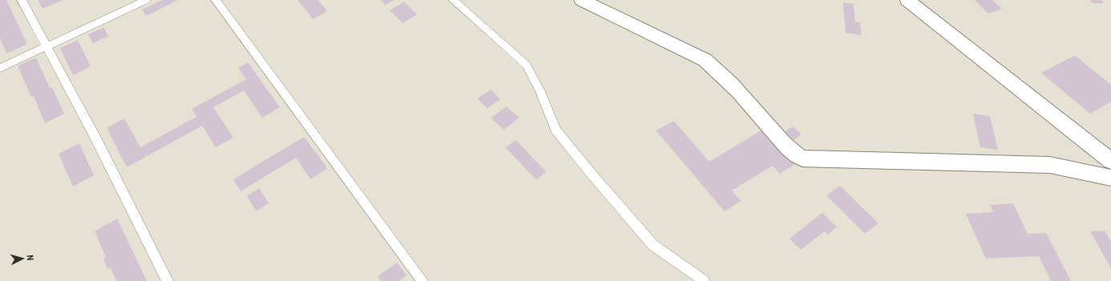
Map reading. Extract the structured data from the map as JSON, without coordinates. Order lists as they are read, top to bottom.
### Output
{
  "north": "right"
}
